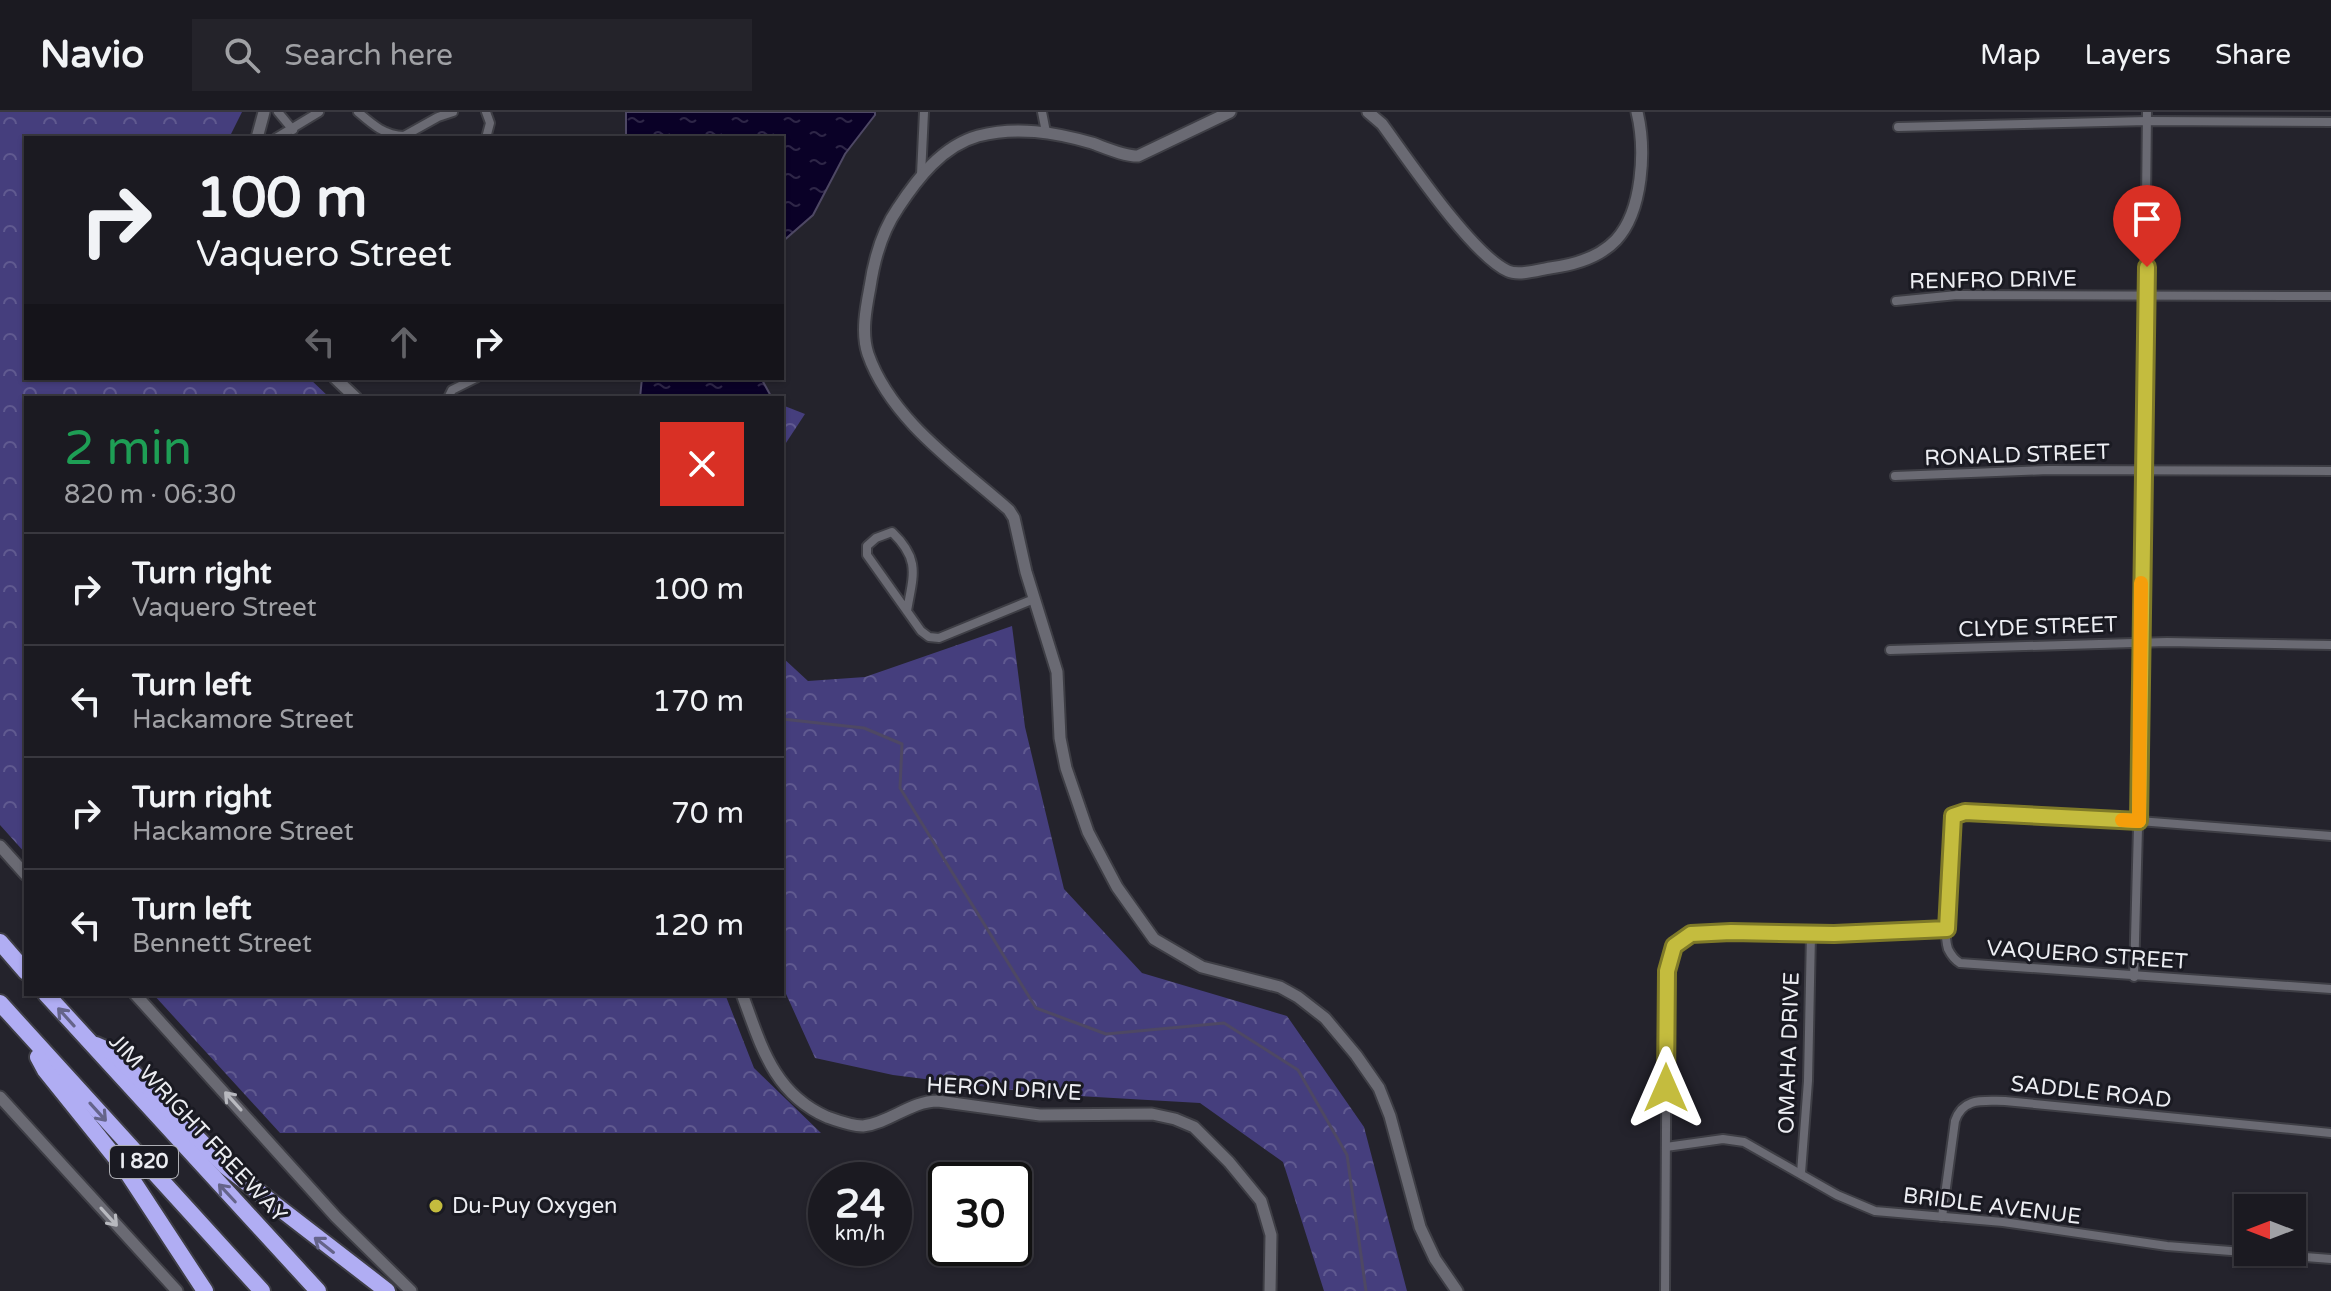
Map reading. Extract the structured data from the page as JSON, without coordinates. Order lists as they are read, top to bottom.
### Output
{
  "streets": {
    "highway": ["JIM WRIGHT FREEWAY", "I 820"],
    "street": [
      "RENFRO DRIVE",
      "RONALD STREET",
      "CLYDE STREET",
      "VAQUERO STREET",
      "OMAHA DRIVE",
      "HERON DRIVE",
      "SADDLE ROAD",
      "BRIDLE AVENUE"
    ]
  },
  "crossings": [
    ["OMAHA DRIVE", "BRIDLE AVENUE"],
    ["SADDLE ROAD", "BRIDLE AVENUE"]
  ],
  "places": ["Du-Puy Oxygen"],
  "north": "left",
  "page": {
    "header": "Navio",
    "search": "Search here",
    "nav": ["Map", "Layers", "Share"],
    "turn": ["100 m", "Vaquero Street"],
    "heading": ["2 min", "820 m · 06:30"],
    "list": [
      {
        "name": "Turn right",
        "note": "Vaquero Street",
        "value": "100 m"
      },
      {
        "name": "Turn left",
        "note": "Hackamore Street",
        "value": "170 m"
      },
      {
        "name": "Turn right",
        "note": "Hackamore Street",
        "value": "70 m"
      },
      {
        "name": "Turn left",
        "note": "Bennett Street",
        "value": "120 m"
      }
    ],
    "speed": "24 km/h",
    "limit": "30"
  }
}
